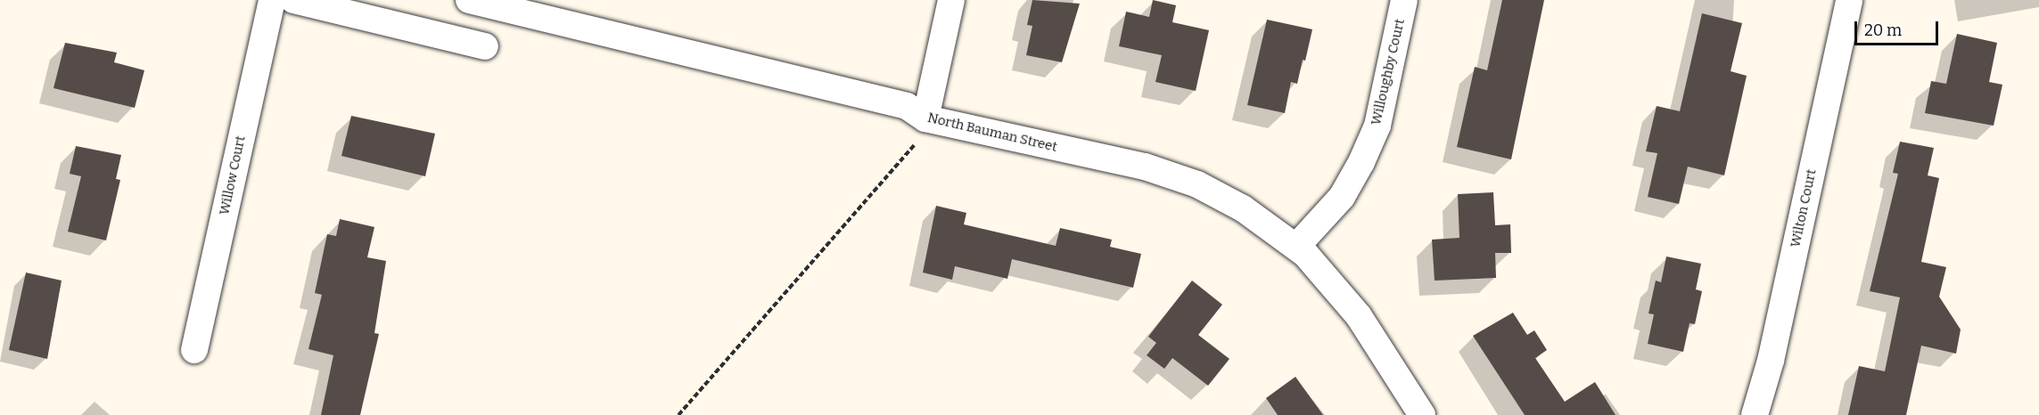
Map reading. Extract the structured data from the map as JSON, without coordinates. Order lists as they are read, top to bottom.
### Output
{
  "streets": {
    "street": [
      "Willoughby Court",
      "North Bauman Street",
      "Willow Court",
      "Wilton Court"
    ]
  },
  "crossings": [
    ["Willoughby Court", "North Bauman Street"]
  ],
  "scale_bar": "20 m"
}
